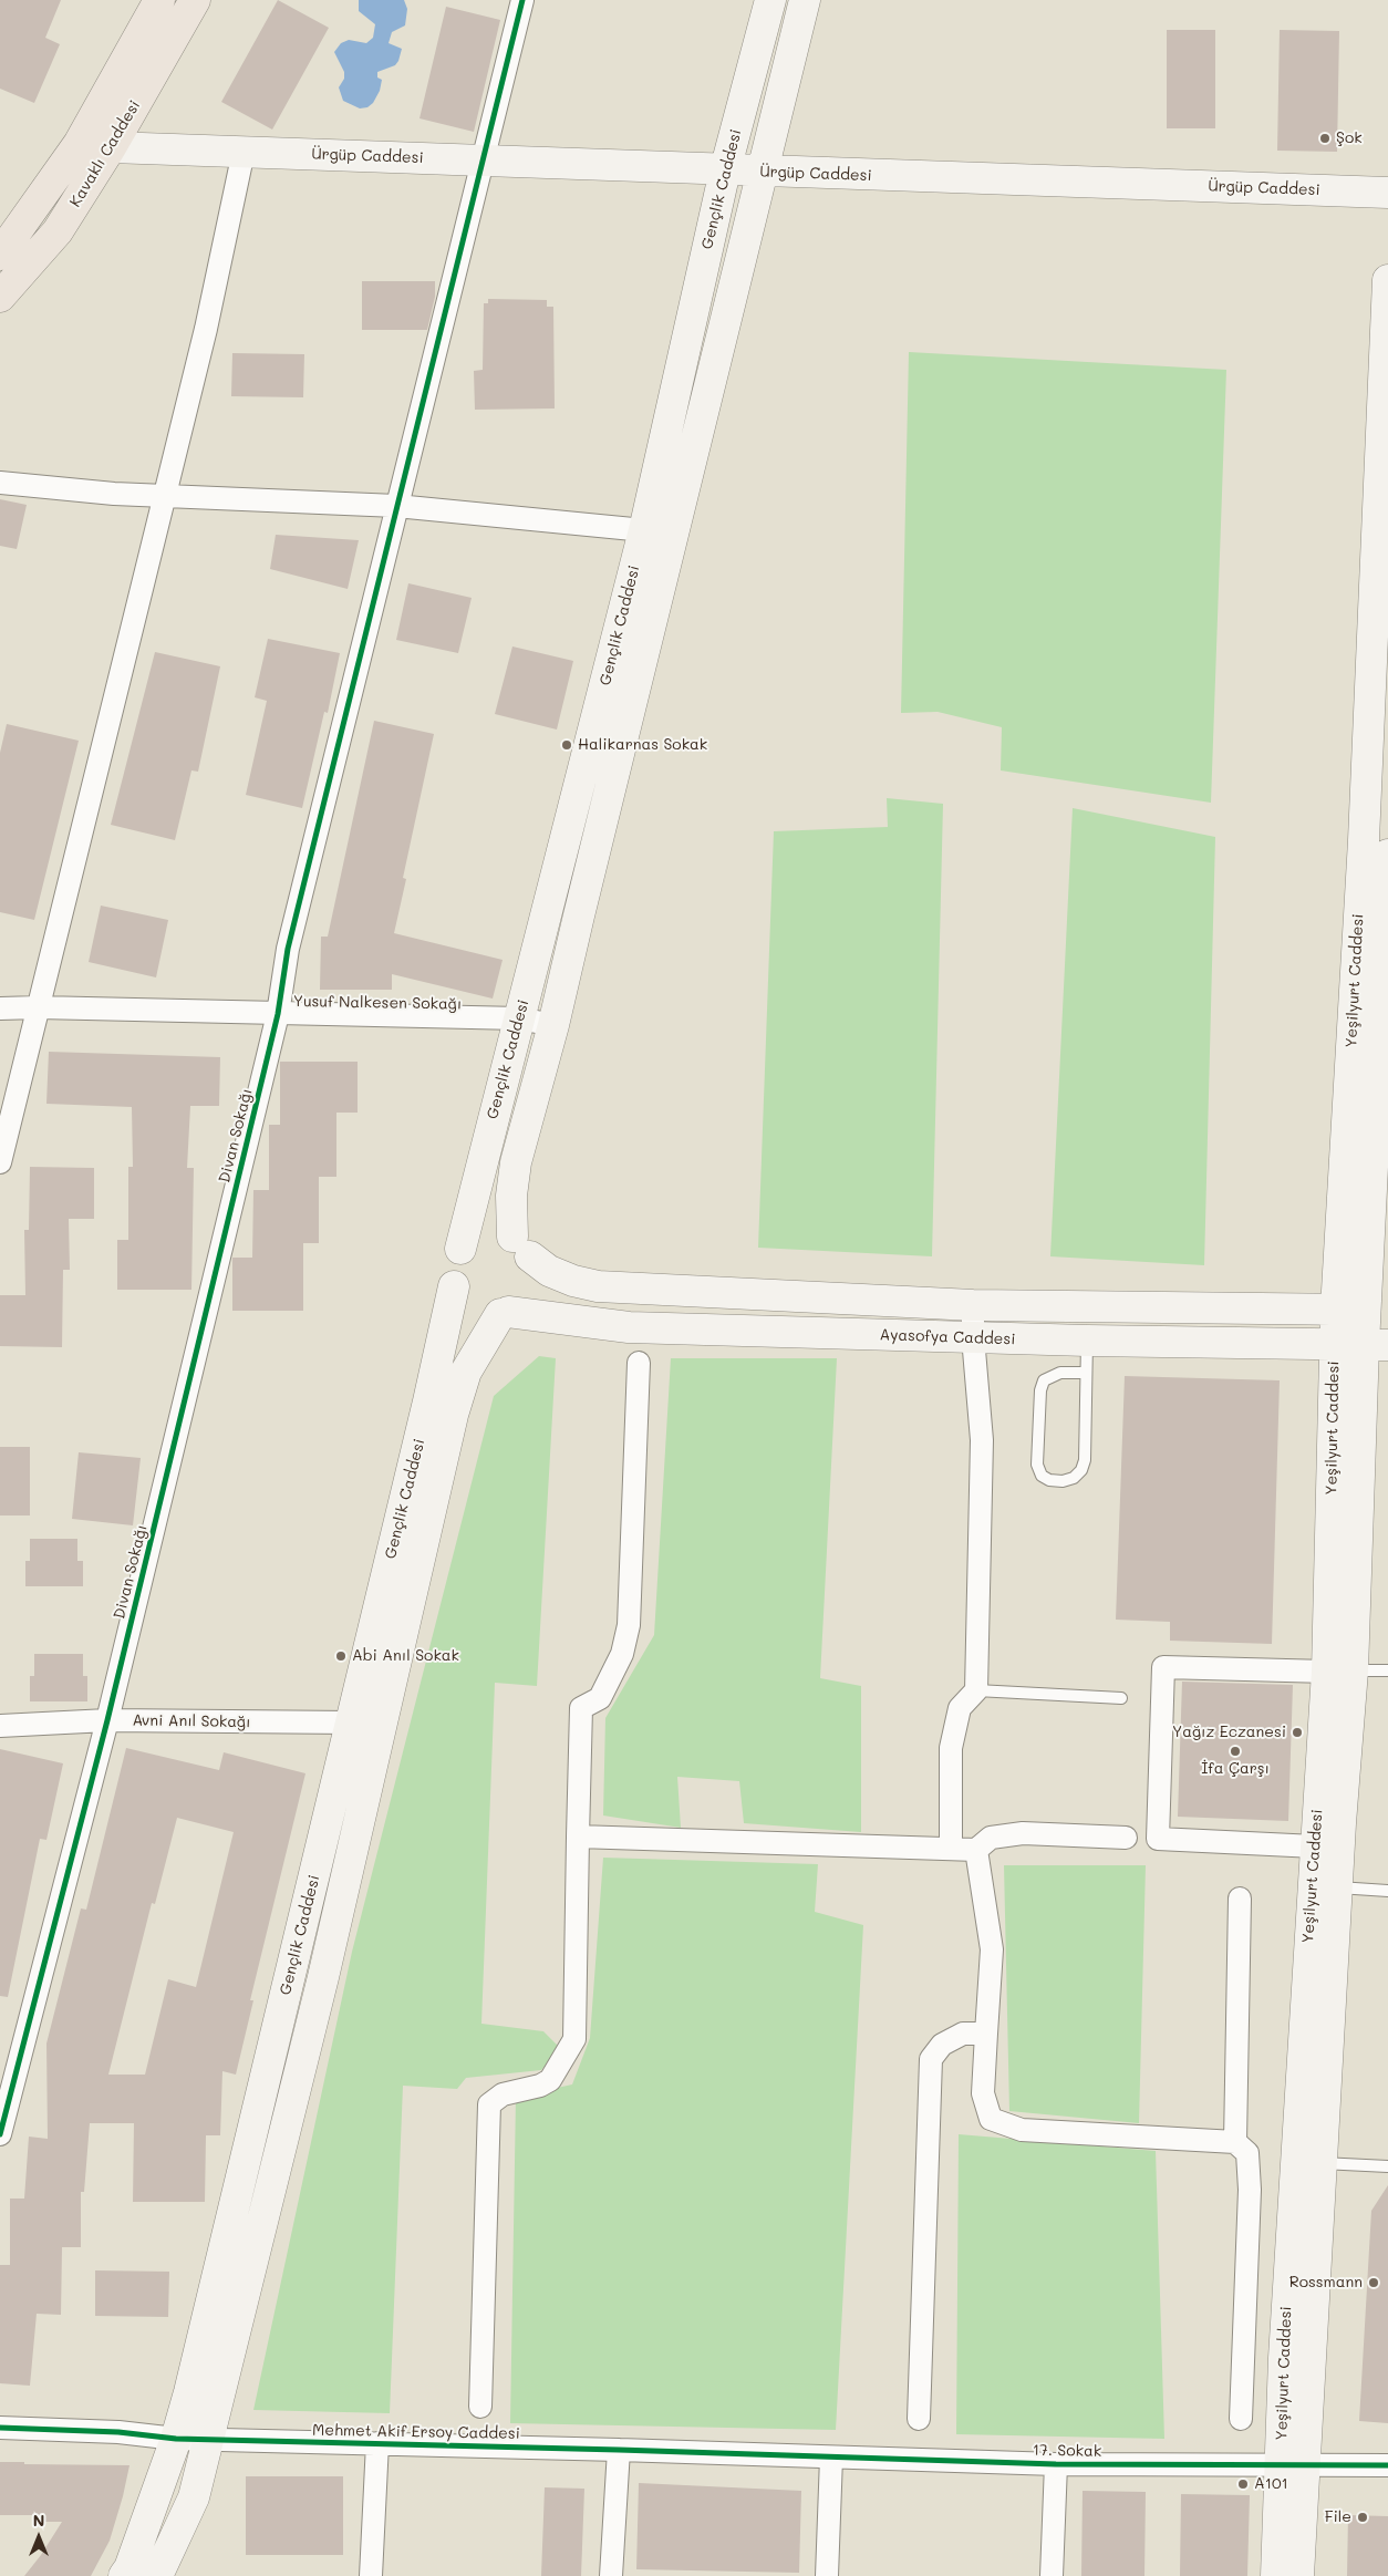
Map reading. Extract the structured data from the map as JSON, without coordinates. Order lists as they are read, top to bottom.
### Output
{
  "streets": {
    "main road": ["Kavaklı Caddesi"],
    "street": [
      "Ürgüp Caddesi",
      "Gençlik Caddesi",
      "Yeşilyurt Caddesi",
      "Yusuf Nalkesen Sokağı",
      "Divan Sokağı",
      "Ayasofya Caddesi",
      "Avni Anıl Sokağı",
      "Mehmet Akif Ersoy Caddesi",
      "17. Sokak"
    ]
  },
  "crossings": [
    ["Kavaklı Caddesi", "Ürgüp Caddesi"],
    ["Ürgüp Caddesi", "Gençlik Caddesi"],
    ["Ürgüp Caddesi", "Divan Sokağı"],
    ["Gençlik Caddesi", "Yusuf Nalkesen Sokağı"],
    ["Gençlik Caddesi", "Ayasofya Caddesi"],
    ["Gençlik Caddesi", "Avni Anıl Sokağı"],
    ["Gençlik Caddesi", "Mehmet Akif Ersoy Caddesi"],
    ["Yeşilyurt Caddesi", "Ayasofya Caddesi"],
    ["Yeşilyurt Caddesi", "17. Sokak"],
    ["Yusuf Nalkesen Sokağı", "Divan Sokağı"],
    ["Divan Sokağı", "Avni Anıl Sokağı"],
    ["Mehmet Akif Ersoy Caddesi", "17. Sokak"]
  ],
  "places": [
    "Şok",
    "Halikarnas Sokak",
    "Abi Anıl Sokak",
    "Yağız Eczanesi",
    "İfa Çarşı",
    "Rossmann",
    "A101",
    "File"
  ],
  "north": "top"
}
